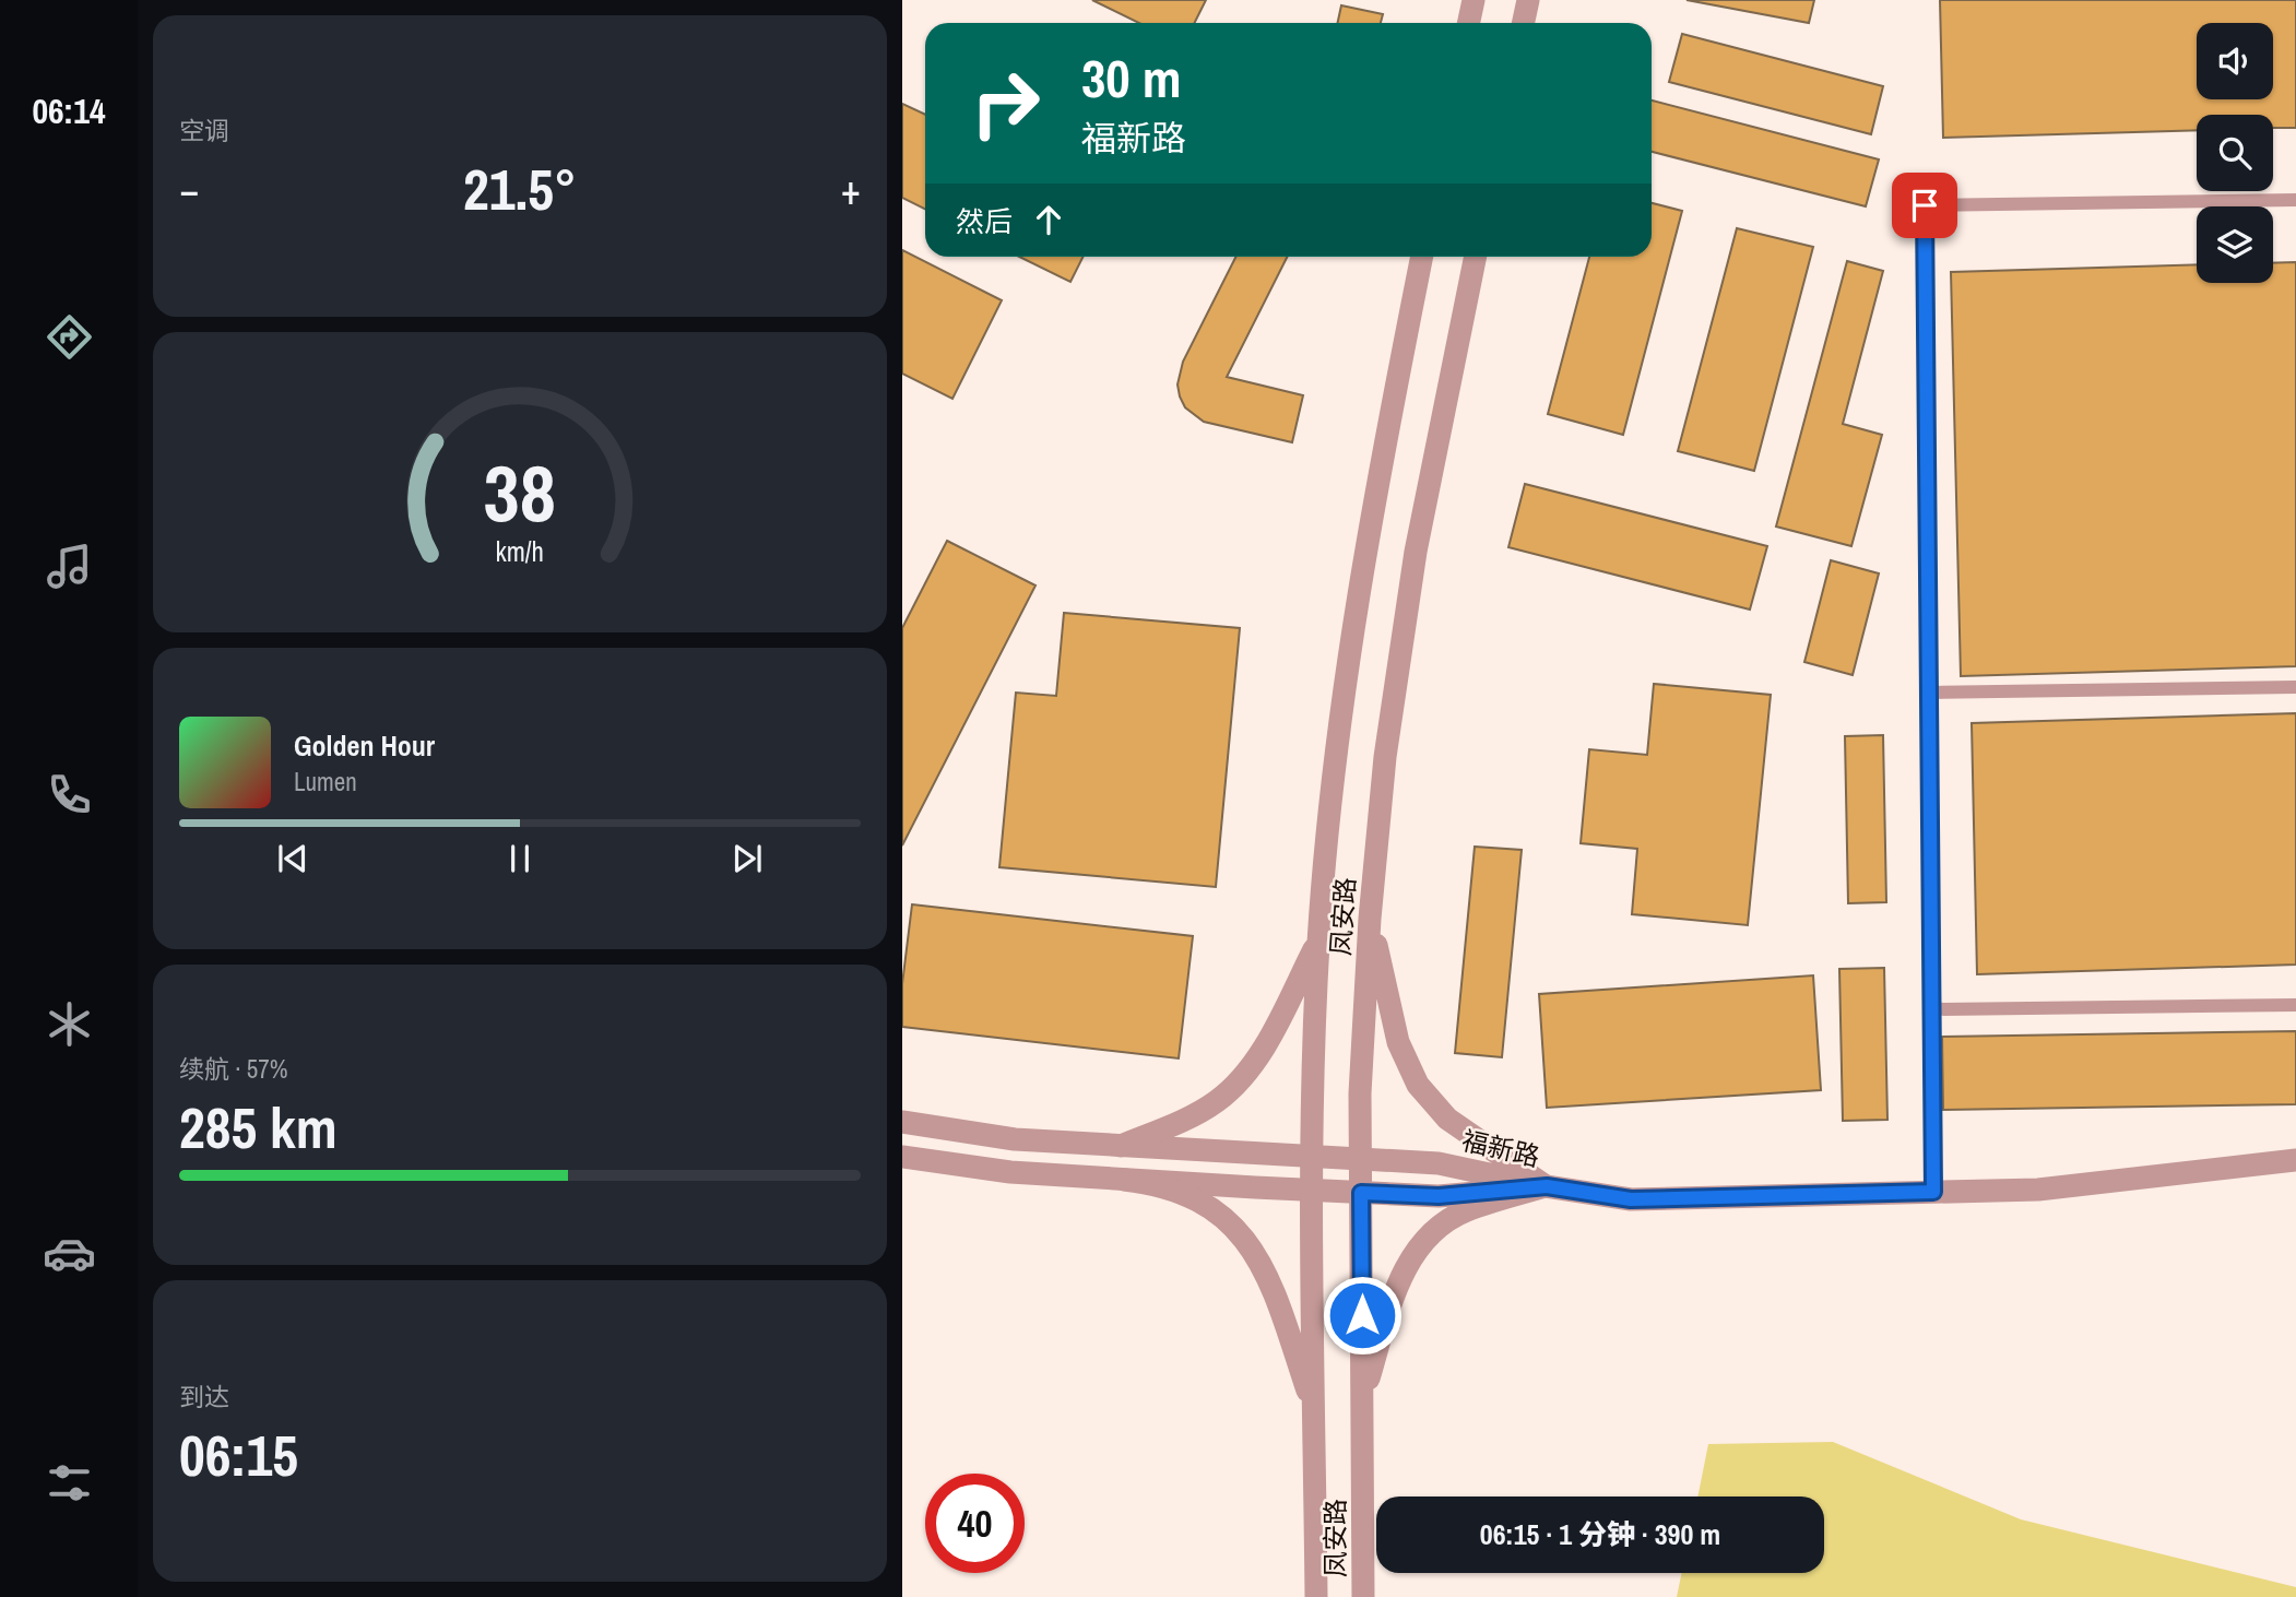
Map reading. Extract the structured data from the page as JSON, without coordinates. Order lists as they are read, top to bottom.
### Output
{
  "streets": {
    "street": ["凤安路", "福新路"]
  },
  "crossings": [
    ["凤安路", "福新路"]
  ],
  "page": {
    "tabs": "06:14",
    "tile": [
      "空调",
      ["续航 · 57%", "285 km"],
      ["到达", "06:15"]
    ],
    "turn": ["30 m", "福新路"],
    "heat": ["−", "21.5°", "+"],
    "then": "然后",
    "song": ["Golden Hour", "Lumen"],
    "limit": "40",
    "trip": "06:15 · 1 分钟 · 390 m",
    "gauge": ["38", "km/h"]
  }
}
